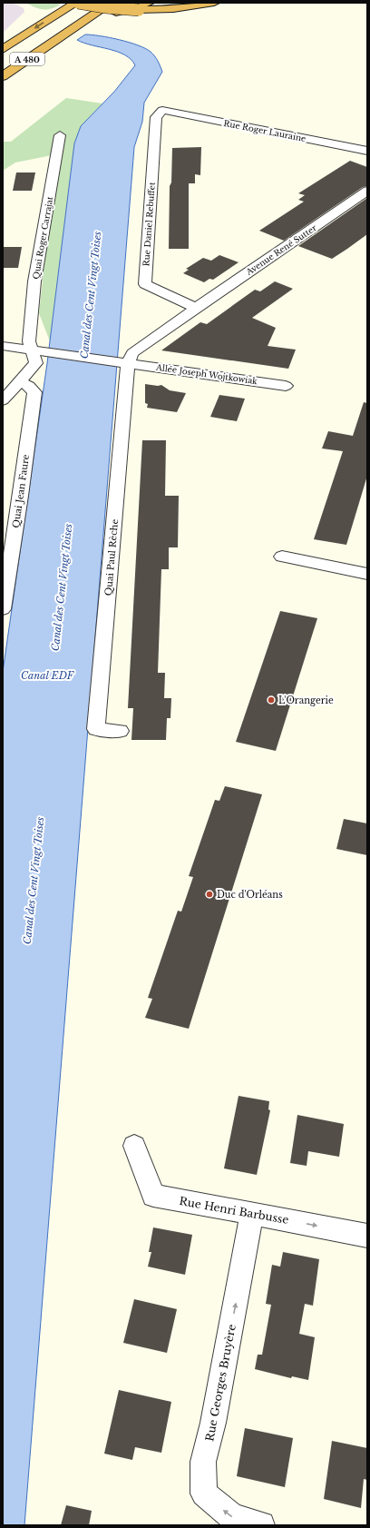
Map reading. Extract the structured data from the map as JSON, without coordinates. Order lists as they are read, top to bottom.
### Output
{
  "streets": {
    "highway": ["A 480"],
    "street": [
      "Rue Roger Lauraine",
      "Rue Daniel Rebuffet",
      "Quai Roger Carrajat",
      "Avenue René Sutter",
      "Allée Joseph Wojtkowiak",
      "Quai Jean Faure",
      "Quai Paul Rèche",
      "Rue Henri Barbusse",
      "Rue Georges Bruyère"
    ]
  },
  "crossings": [
    ["Rue Roger Lauraine", "Rue Daniel Rebuffet"],
    ["Rue Daniel Rebuffet", "Avenue René Sutter"],
    ["Quai Roger Carrajat", "Allée Joseph Wojtkowiak"],
    ["Avenue René Sutter", "Allée Joseph Wojtkowiak"],
    ["Avenue René Sutter", "Quai Paul Rèche"],
    ["Allée Joseph Wojtkowiak", "Quai Paul Rèche"],
    ["Rue Henri Barbusse", "Rue Georges Bruyère"]
  ],
  "one_way": ["Rue Henri Barbusse", "Rue Georges Bruyère"],
  "water": ["Canal des Cent Vingt Toises", "Canal EDF"],
  "places": ["L'Orangerie", "Duc d'Orléans"]
}
